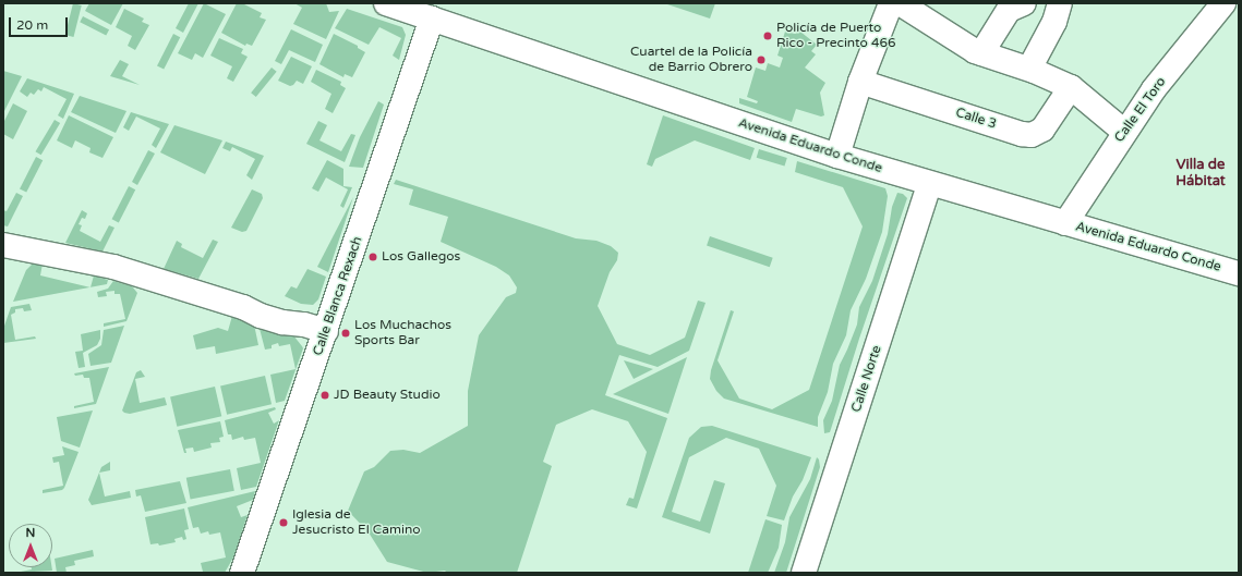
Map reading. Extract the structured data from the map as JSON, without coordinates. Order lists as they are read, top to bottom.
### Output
{
  "streets": {
    "street": [
      "Calle El Toro",
      "Calle 3",
      "Avenida Eduardo Conde",
      "Calle Blanca Rexach",
      "Calle Norte"
    ]
  },
  "crossings": [
    ["Calle El Toro", "Avenida Eduardo Conde"],
    ["Avenida Eduardo Conde", "Calle Blanca Rexach"],
    ["Avenida Eduardo Conde", "Calle Norte"]
  ],
  "districts": ["Villa de Hábitat"],
  "places": [
    "Policía de Puerto Rico - Precinto 466",
    "Cuartel de la Policía de Barrio Obrero",
    "Los Gallegos",
    "Los Muchachos Sports Bar",
    "JD Beauty Studio",
    "Iglesia de Jesucristo El Camino"
  ],
  "scale_bar": "20 m",
  "north": "top"
}
